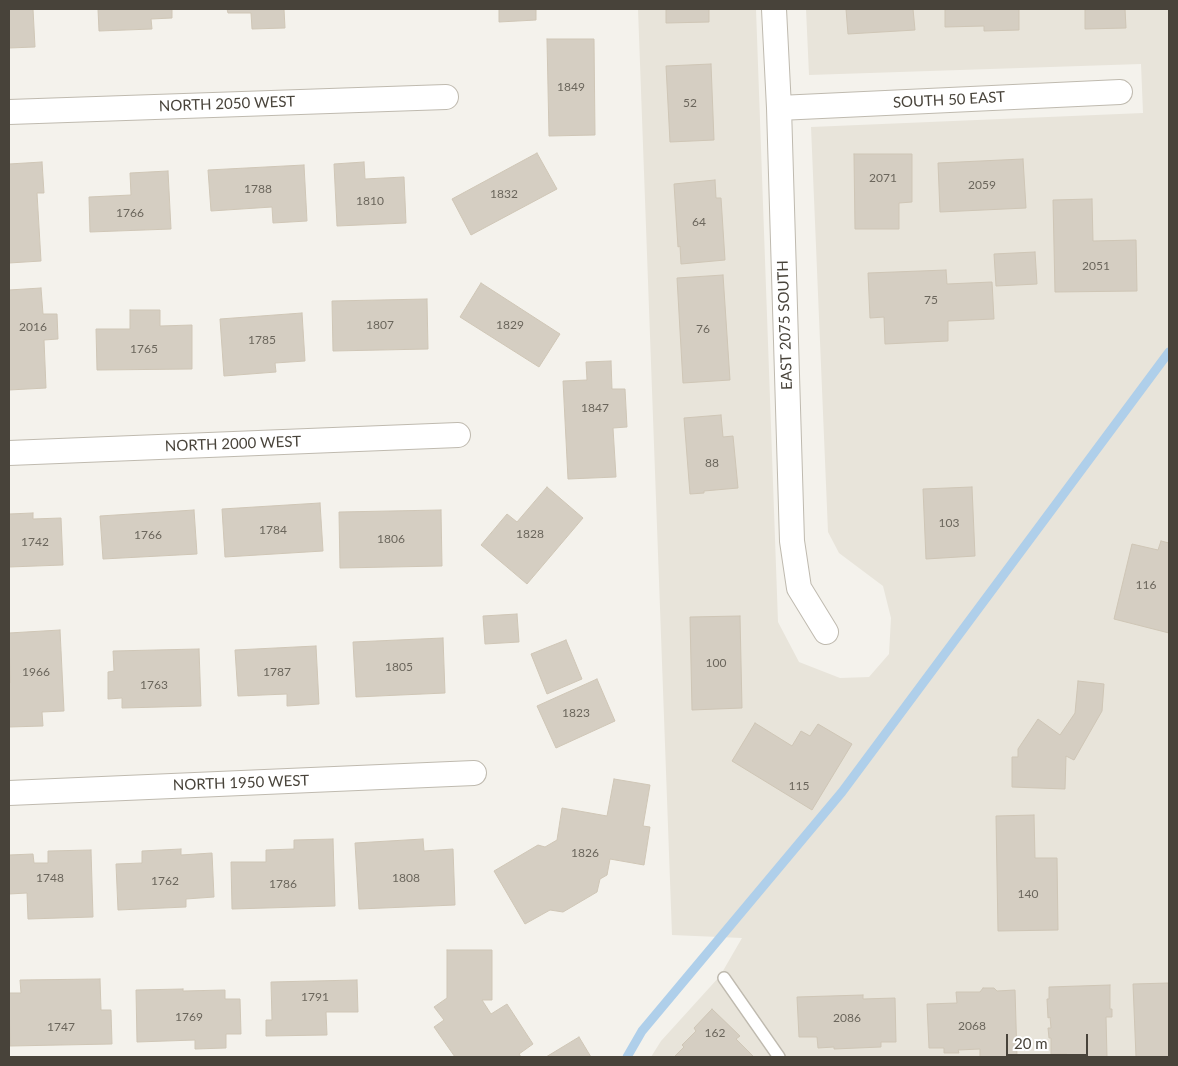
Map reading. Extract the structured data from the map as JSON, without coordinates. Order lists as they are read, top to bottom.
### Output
{
  "streets": {
    "street": [
      "SOUTH 50 EAST",
      "NORTH 2050 WEST",
      "EAST 2075 SOUTH",
      "NORTH 2000 WEST",
      "NORTH 1950 WEST"
    ]
  },
  "crossings": [
    ["SOUTH 50 EAST", "EAST 2075 SOUTH"]
  ],
  "house_numbers": [
    "1849",
    "52",
    "2071",
    "2059",
    "1788",
    "1832",
    "1810",
    "1766",
    "64",
    "2051",
    "75",
    "1807",
    "1829",
    "2016",
    "76",
    "1785",
    "1765",
    "1847",
    "88",
    "103",
    "1784",
    "1828",
    "1766",
    "1806",
    "1742",
    "116",
    "100",
    "1805",
    "1966",
    "1787",
    "1763",
    "1823",
    "115",
    "1826",
    "1748",
    "1808",
    "1762",
    "1786",
    "140",
    "1791",
    "1769",
    "2086",
    "2068",
    "1747",
    "162"
  ],
  "scale_bar": "20 m"
}
